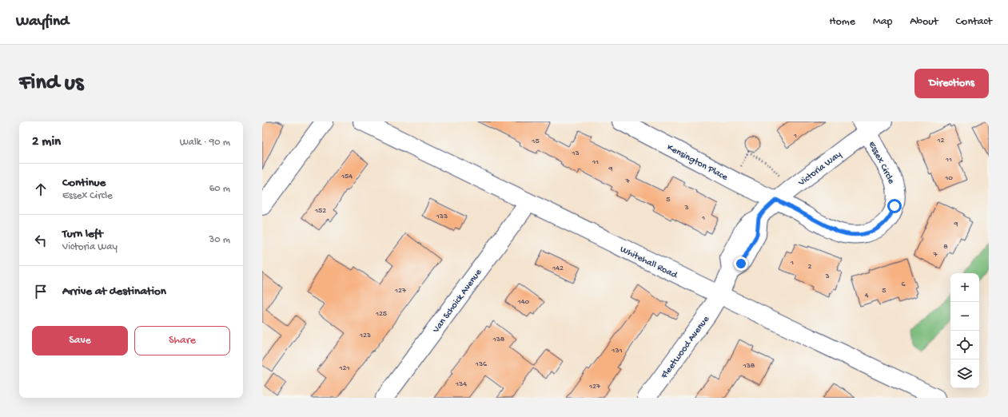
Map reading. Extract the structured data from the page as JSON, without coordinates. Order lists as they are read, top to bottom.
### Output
{
  "streets": {
    "street": [
      "Kensington Place",
      "Essex Circle",
      "Victoria Way",
      "Whitehall Road",
      "Van Schoick Avenue",
      "Fleetwood Avenue"
    ]
  },
  "crossings": [
    ["Kensington Place", "Essex Circle"],
    ["Kensington Place", "Victoria Way"],
    ["Essex Circle", "Victoria Way"],
    ["Victoria Way", "Whitehall Road"],
    ["Victoria Way", "Fleetwood Avenue"],
    ["Whitehall Road", "Van Schoick Avenue"],
    ["Whitehall Road", "Fleetwood Avenue"]
  ],
  "house_numbers": [
    "1",
    "12",
    "15",
    "13",
    "11",
    "11",
    "9",
    "154",
    "10",
    "7",
    "5",
    "3",
    "152",
    "133",
    "1",
    "9",
    "8",
    "7",
    "1",
    "2",
    "142",
    "3",
    "6",
    "127",
    "5",
    "4",
    "140",
    "125",
    "123",
    "138",
    "131",
    "136",
    "138",
    "121",
    "134",
    "127"
  ],
  "page": {
    "header": "Wayfind",
    "nav": [
      "Home",
      "Map",
      "About",
      "Contact"
    ],
    "buttons": [
      "Directions",
      ["Save", "Share"]
    ],
    "title": "Find us",
    "heading": ["2 min", "Walk · 90 m"],
    "list": [
      ["Continue", "Essex Circle", "60 m"],
      ["Turn left", "Victoria Way", "30 m"],
      "Arrive at destination"
    ],
    "map_buttons": ["+", "−"]
  }
}
